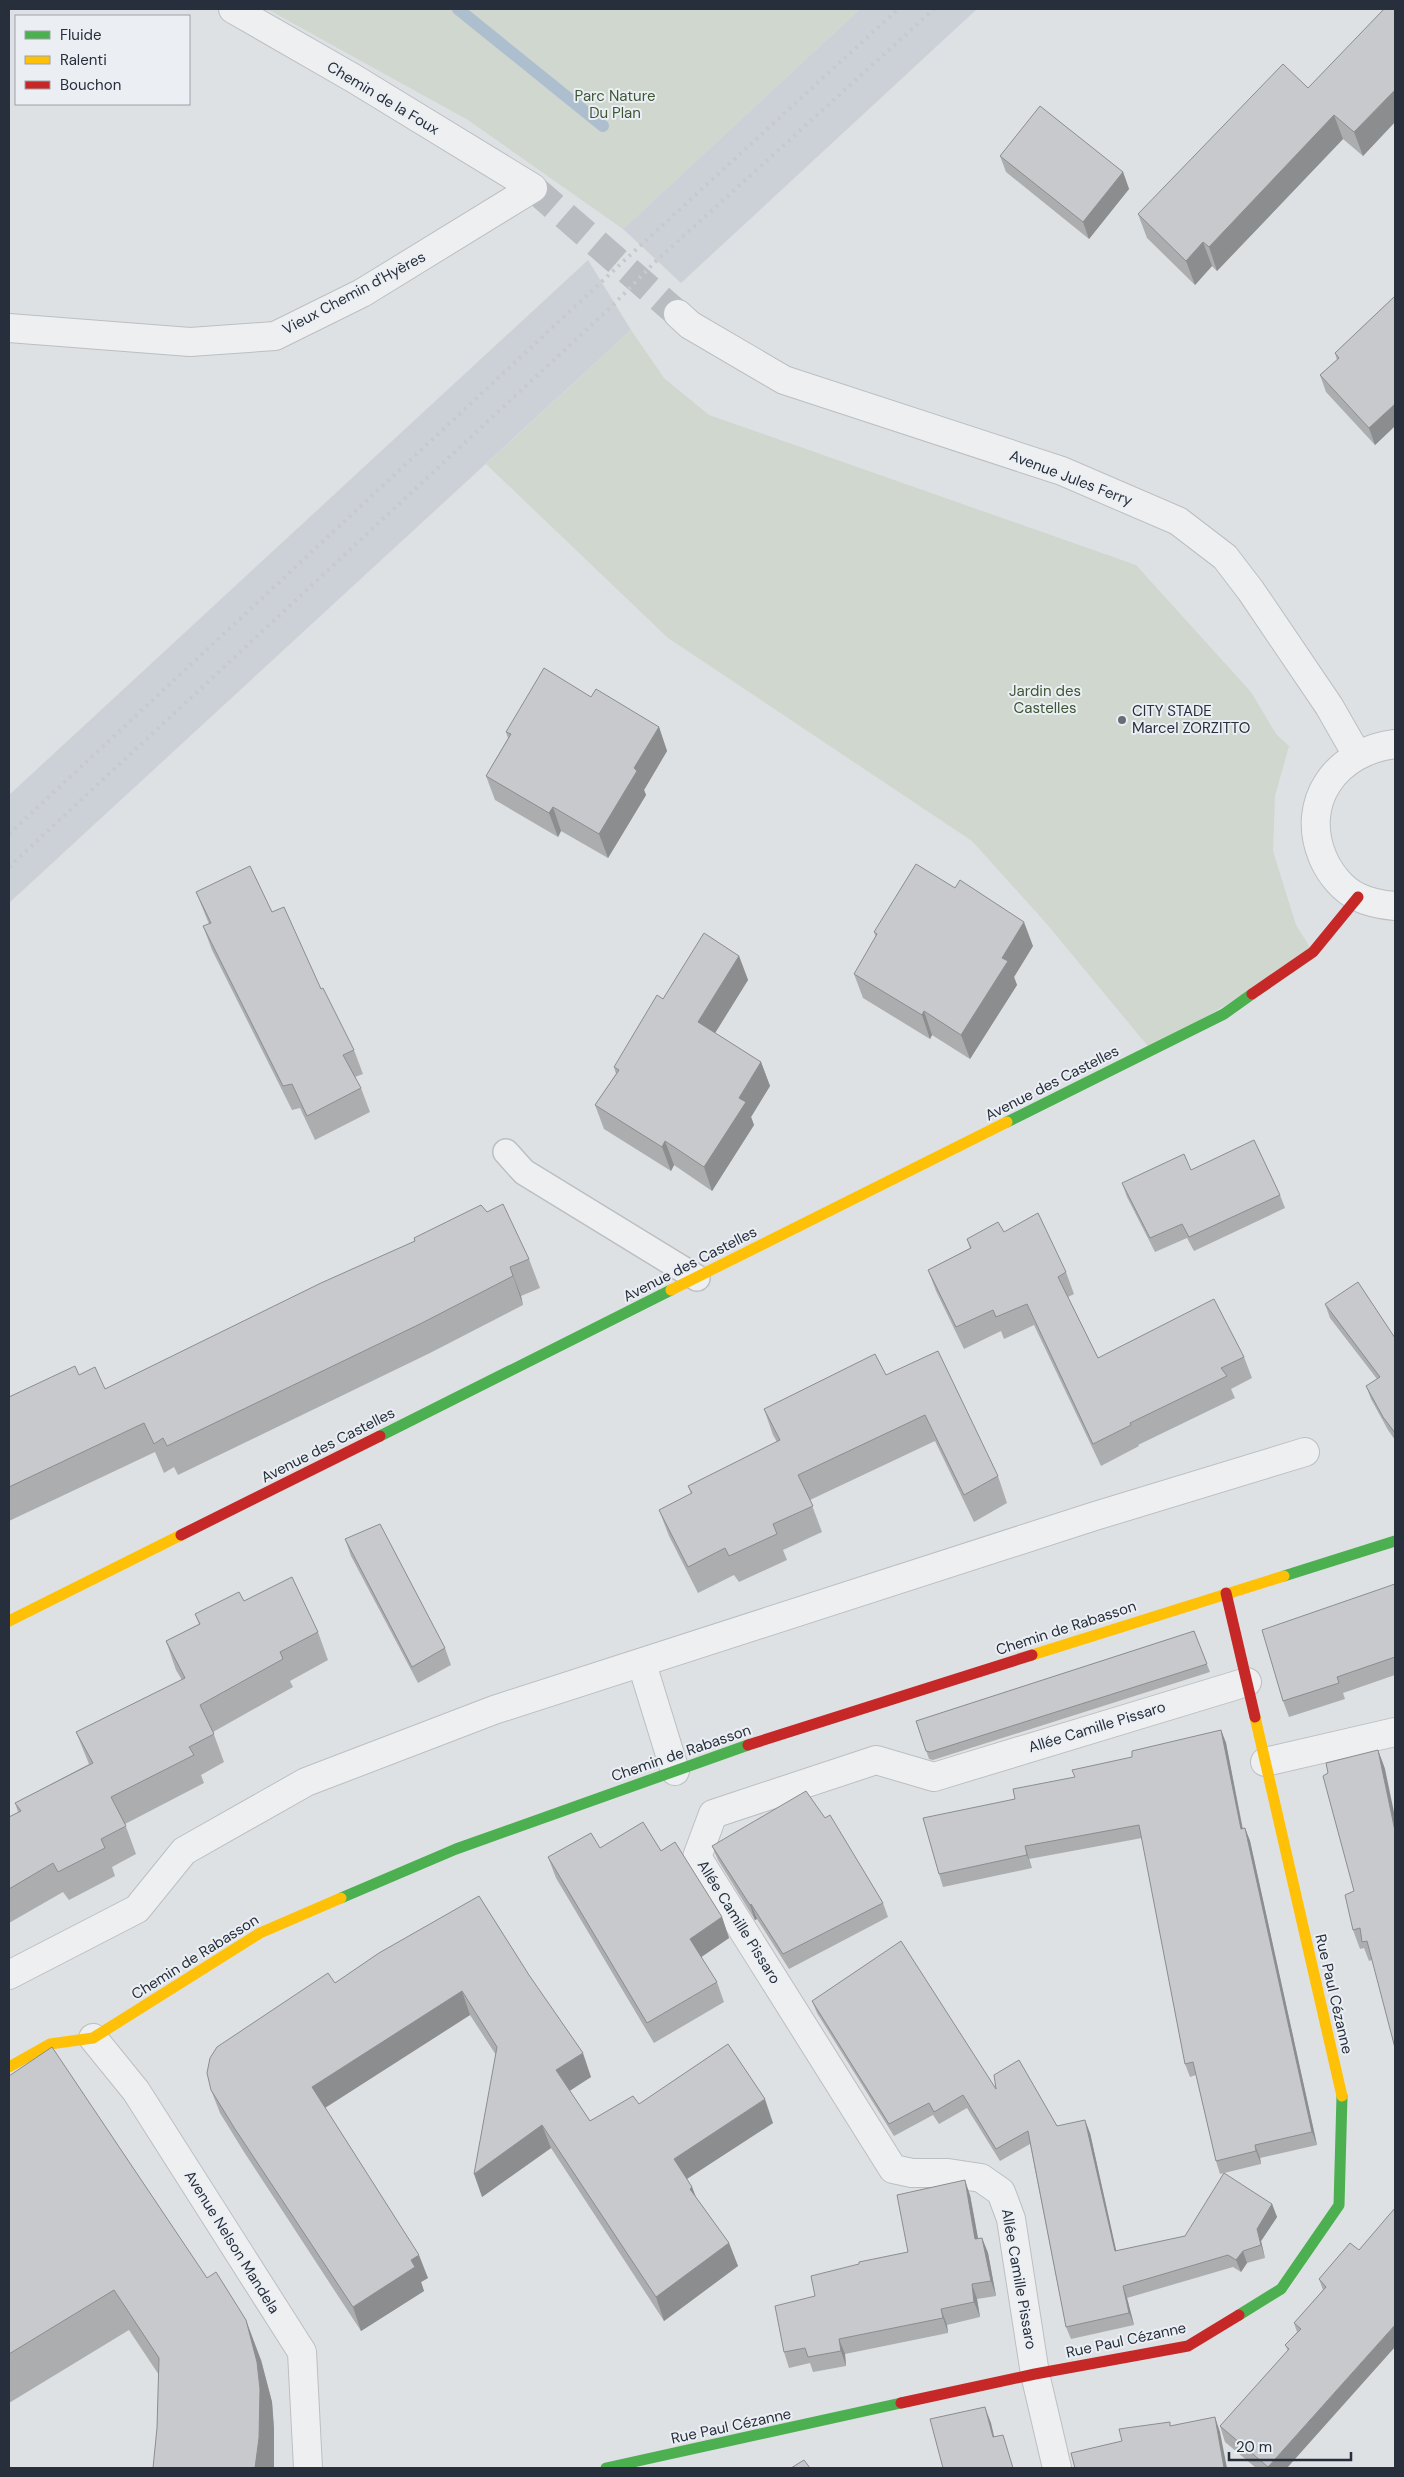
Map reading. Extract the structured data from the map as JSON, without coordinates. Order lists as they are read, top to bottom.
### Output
{
  "streets": {
    "street": [
      "Chemin de la Foux",
      "Vieux Chemin d'Hyères",
      "Avenue Jules Ferry",
      "Avenue des Castelles",
      "Chemin de Rabasson",
      "Allée Camille Pissaro",
      "Rue Paul Cézanne",
      "Avenue Nelson Mandela"
    ]
  },
  "crossings": [
    ["Chemin de la Foux", "Vieux Chemin d'Hyères"],
    ["Chemin de Rabasson", "Rue Paul Cézanne"],
    ["Chemin de Rabasson", "Avenue Nelson Mandela"],
    ["Allée Camille Pissaro", "Rue Paul Cézanne"]
  ],
  "parks": ["Parc Nature Du Plan", "Jardin des Castelles"],
  "places": ["CITY STADE Marcel ZORZITTO"],
  "legend": ["Fluide", "Ralenti", "Bouchon"],
  "scale_bar": "20 m"
}
